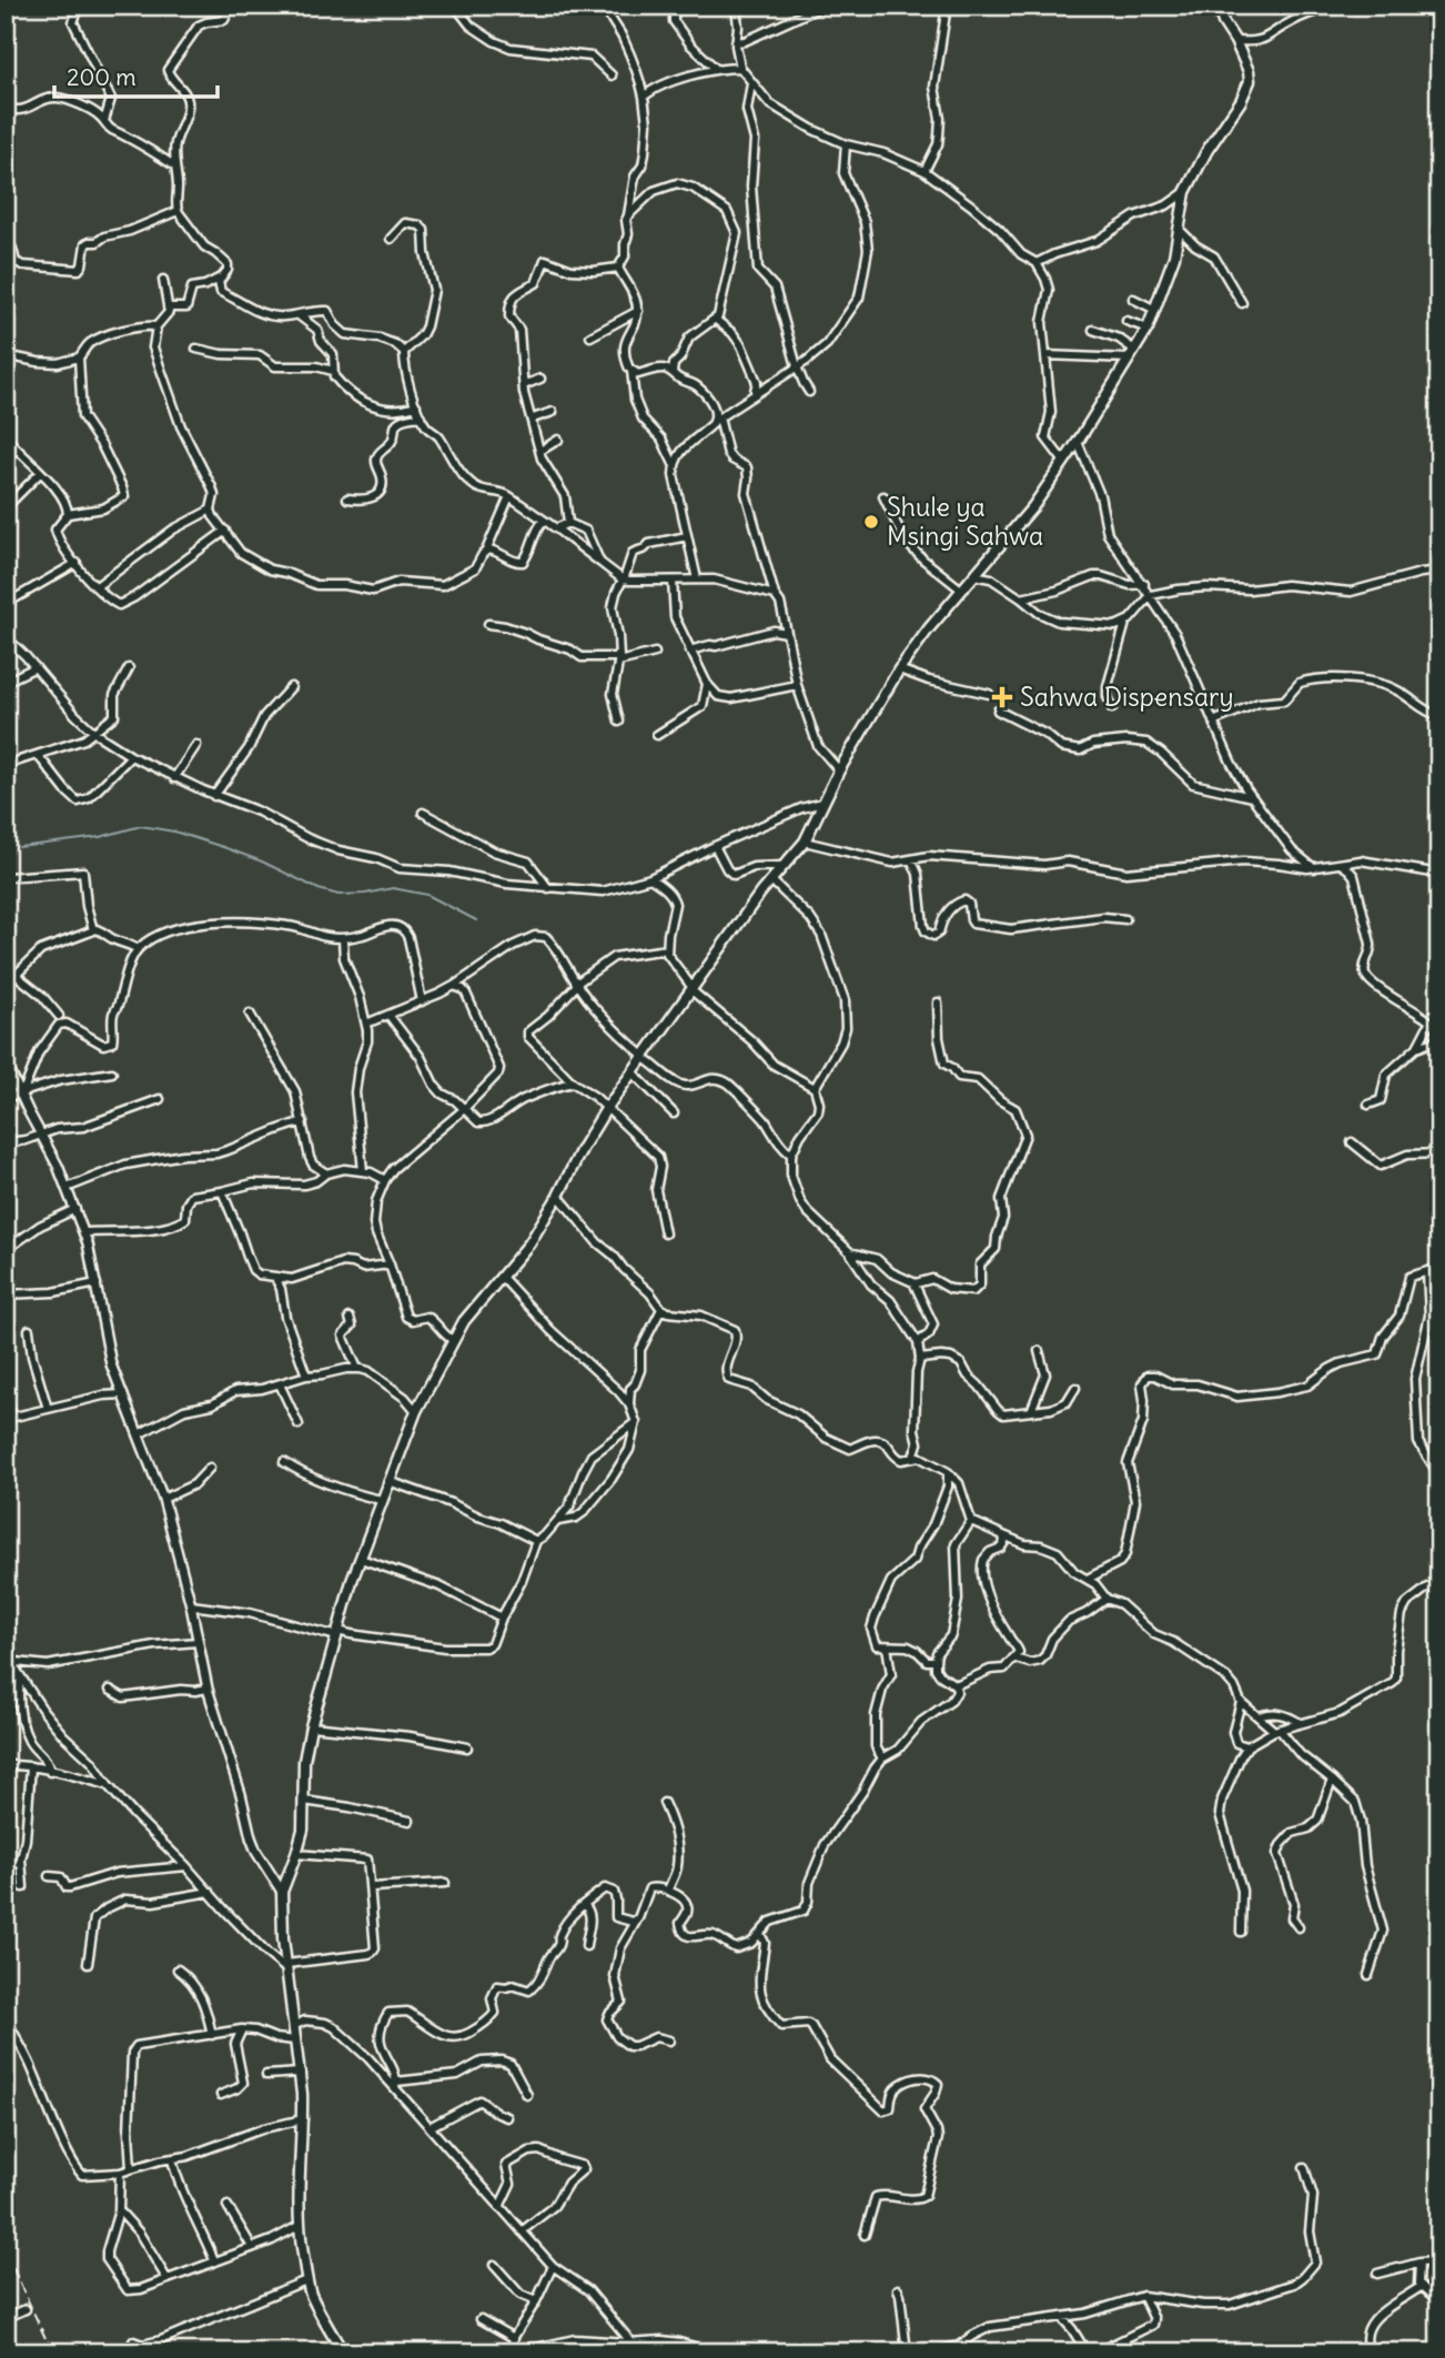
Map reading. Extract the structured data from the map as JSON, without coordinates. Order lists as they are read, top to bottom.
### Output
{
  "places": {
    "other": ["Shule ya Msingi Sahwa"],
    "health": ["Sahwa Dispensary"]
  },
  "scale_bar": "200 m"
}
